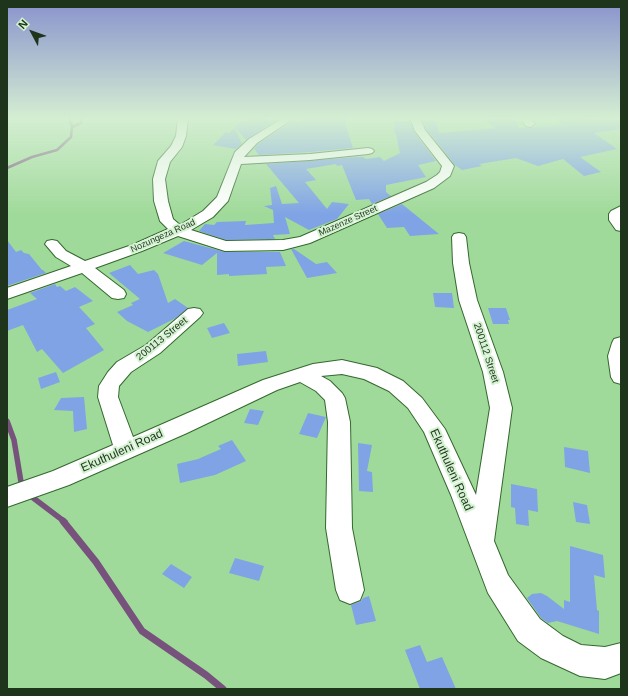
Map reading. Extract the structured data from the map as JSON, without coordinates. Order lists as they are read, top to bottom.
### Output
{
  "streets": {
    "street": [
      "Mazenze Street",
      "Nozungeza Road",
      "200113 Street",
      "200112 Street",
      "Ekuthuleni Road"
    ]
  },
  "crossings": [
    ["Mazenze Street", "Nozungeza Road"],
    ["200113 Street", "Ekuthuleni Road"],
    ["200112 Street", "Ekuthuleni Road"]
  ],
  "north": "top left"
}
